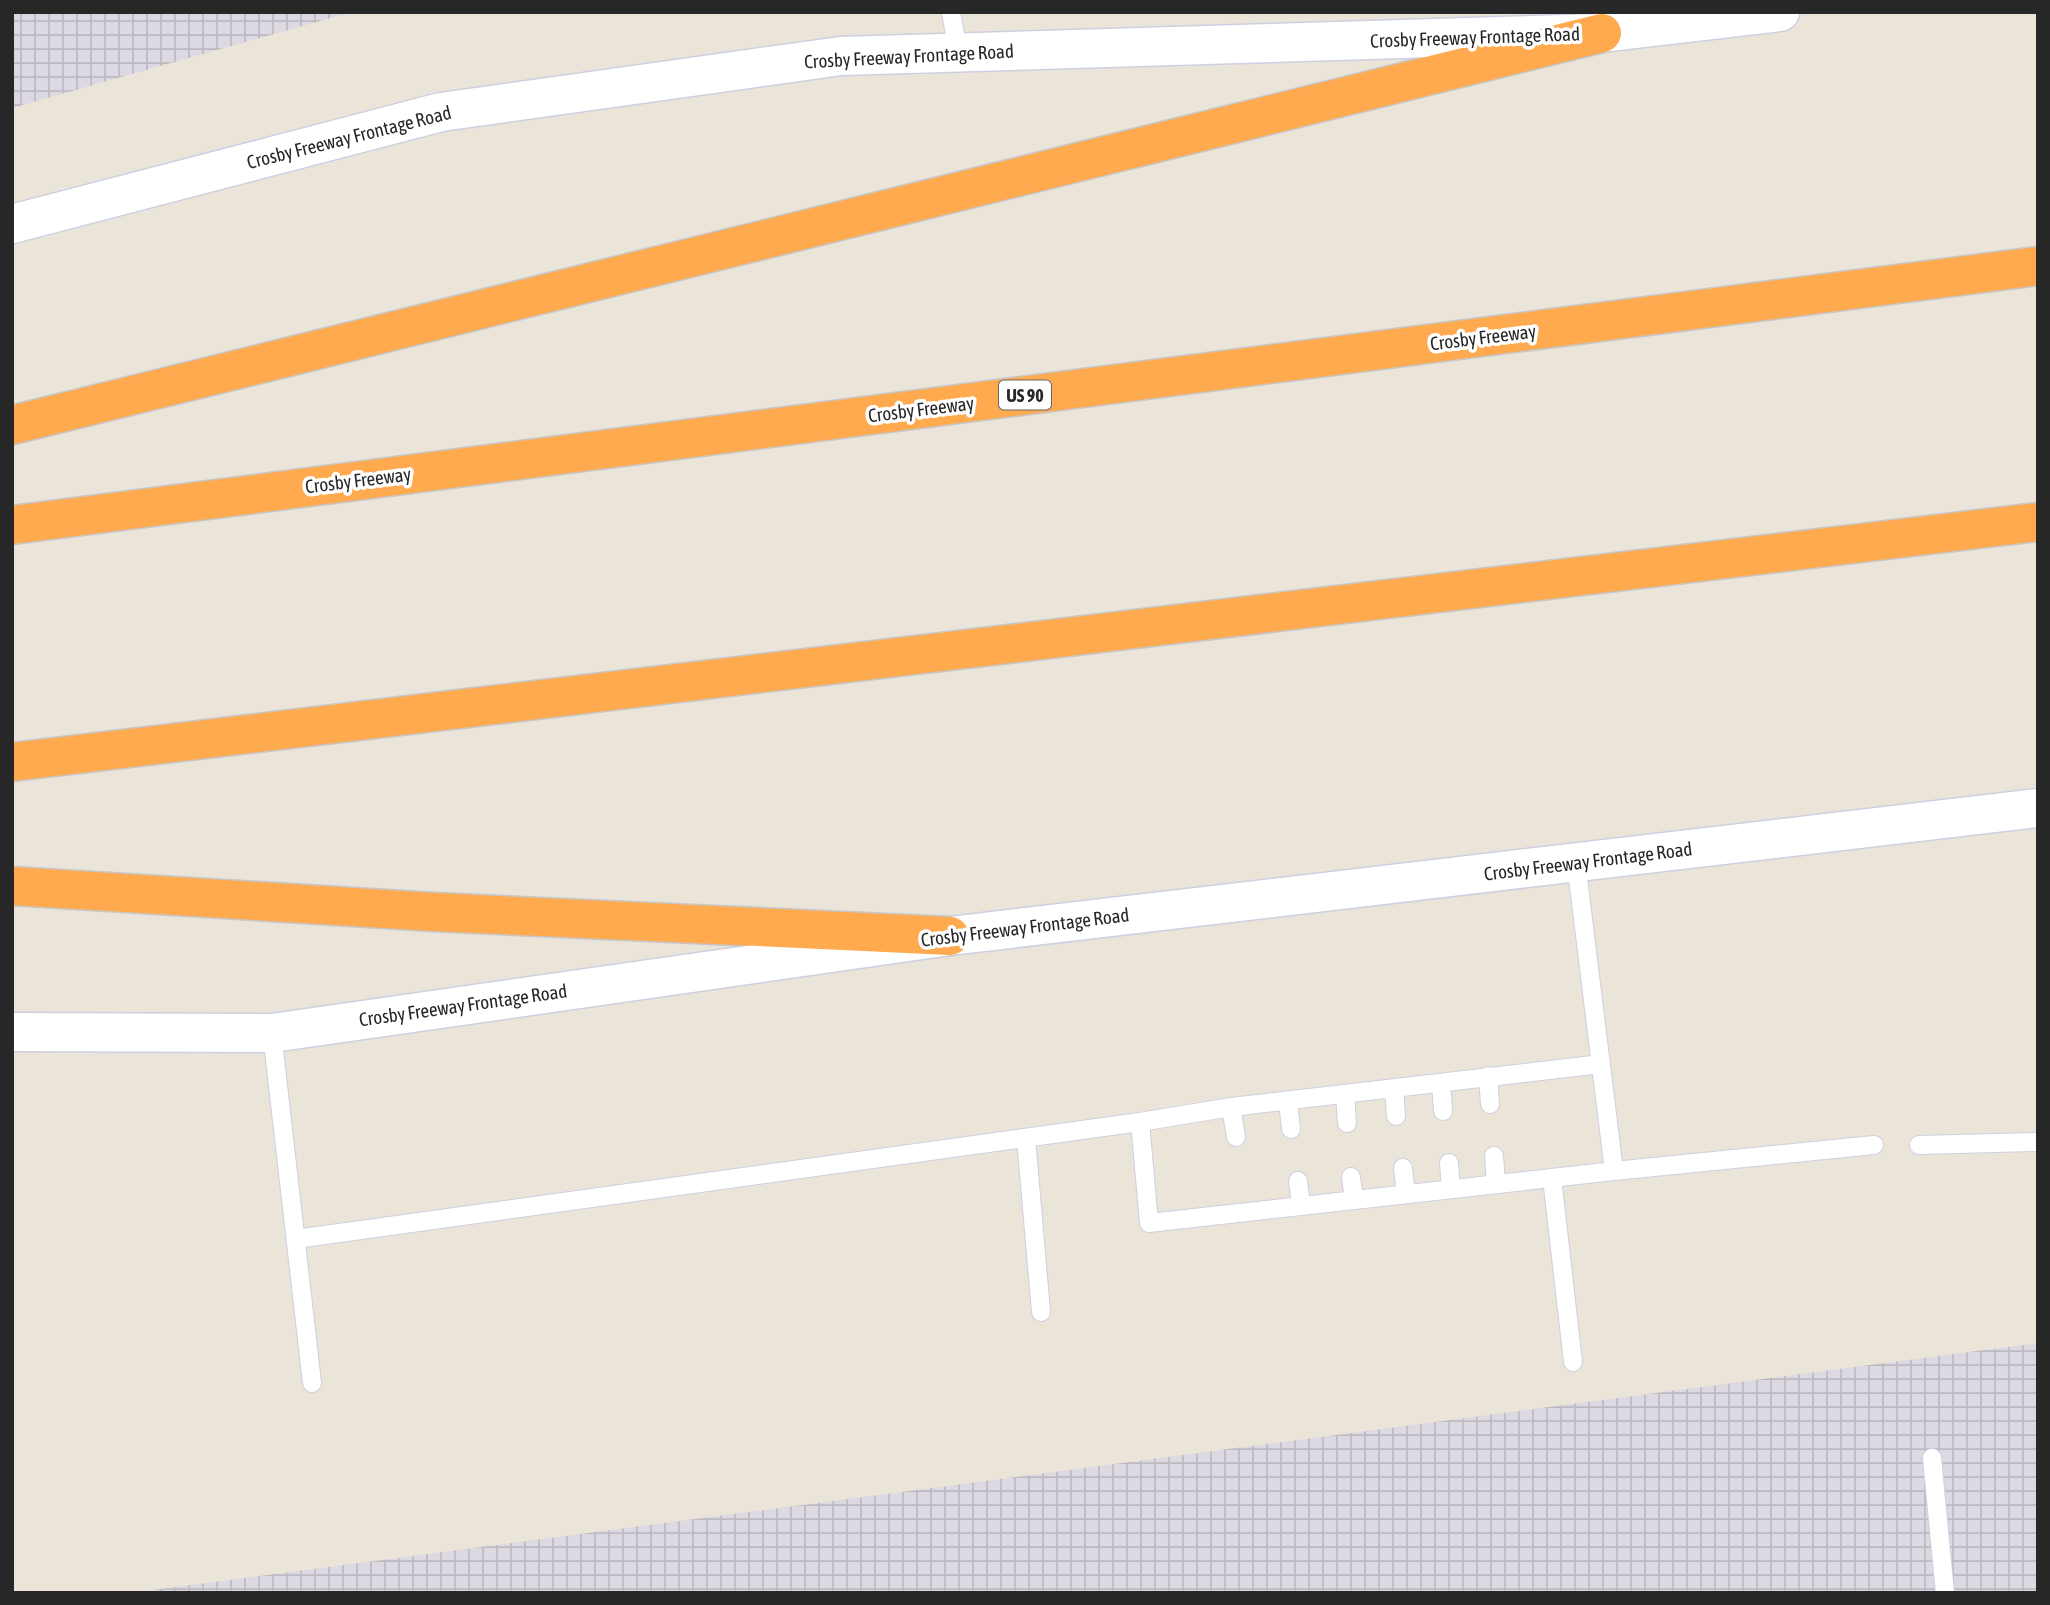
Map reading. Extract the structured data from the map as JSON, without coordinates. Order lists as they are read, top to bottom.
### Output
{
  "streets": {
    "highway": ["Crosby Freeway", "US 90"],
    "main road": ["Crosby Freeway Frontage Road"]
  }
}
